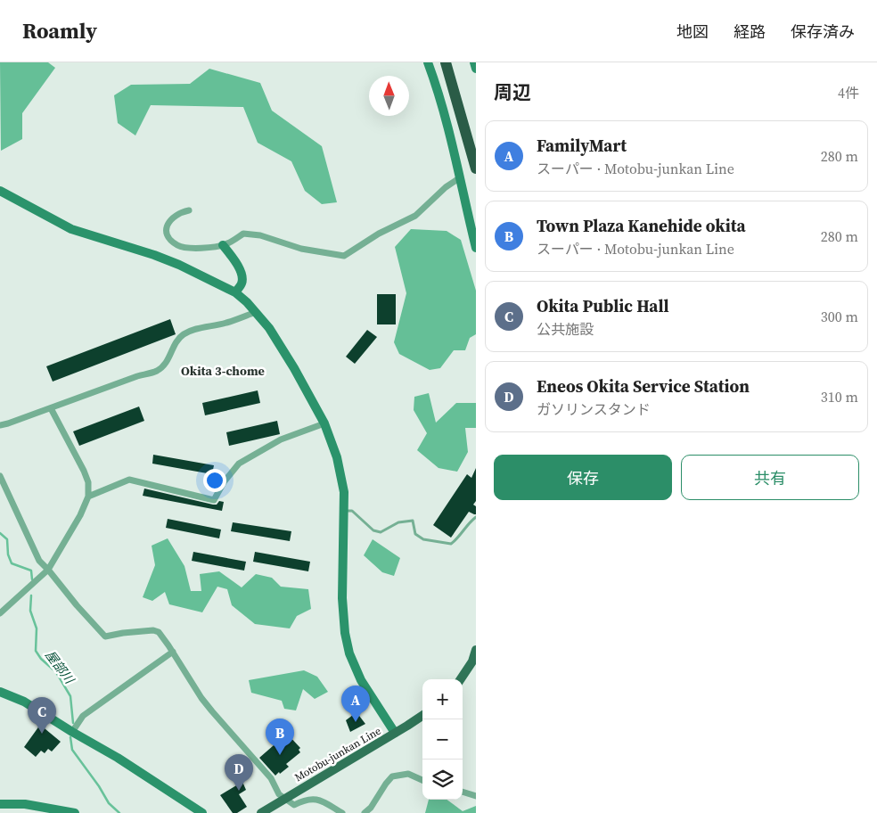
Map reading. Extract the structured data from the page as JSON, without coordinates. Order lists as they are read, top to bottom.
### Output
{
  "streets": {
    "main road": ["Motobu-junkan Line"]
  },
  "districts": ["Okita 3-chome"],
  "water": ["屋部川"],
  "north": "top",
  "page": {
    "header": "Roamly",
    "nav": ["地図", "経路", "保存済み"],
    "heading": ["周辺", "4件"],
    "list": [
      {
        "mark": "A",
        "name": "FamilyMart",
        "note": "スーパー · Motobu-junkan Line",
        "value": "280 m"
      },
      {
        "mark": "B",
        "name": "Town Plaza Kanehide okita",
        "note": "スーパー · Motobu-junkan Line",
        "value": "280 m"
      },
      {
        "mark": "C",
        "name": "Okita Public Hall",
        "note": "公共施設",
        "value": "300 m"
      },
      {
        "mark": "D",
        "name": "Eneos Okita Service Station",
        "note": "ガソリンスタンド",
        "value": "310 m"
      }
    ],
    "buttons": ["保存", "共有"],
    "map_buttons": ["+", "−"],
    "pins": [
      "A",
      "C",
      "B",
      "D"
    ]
  }
}
